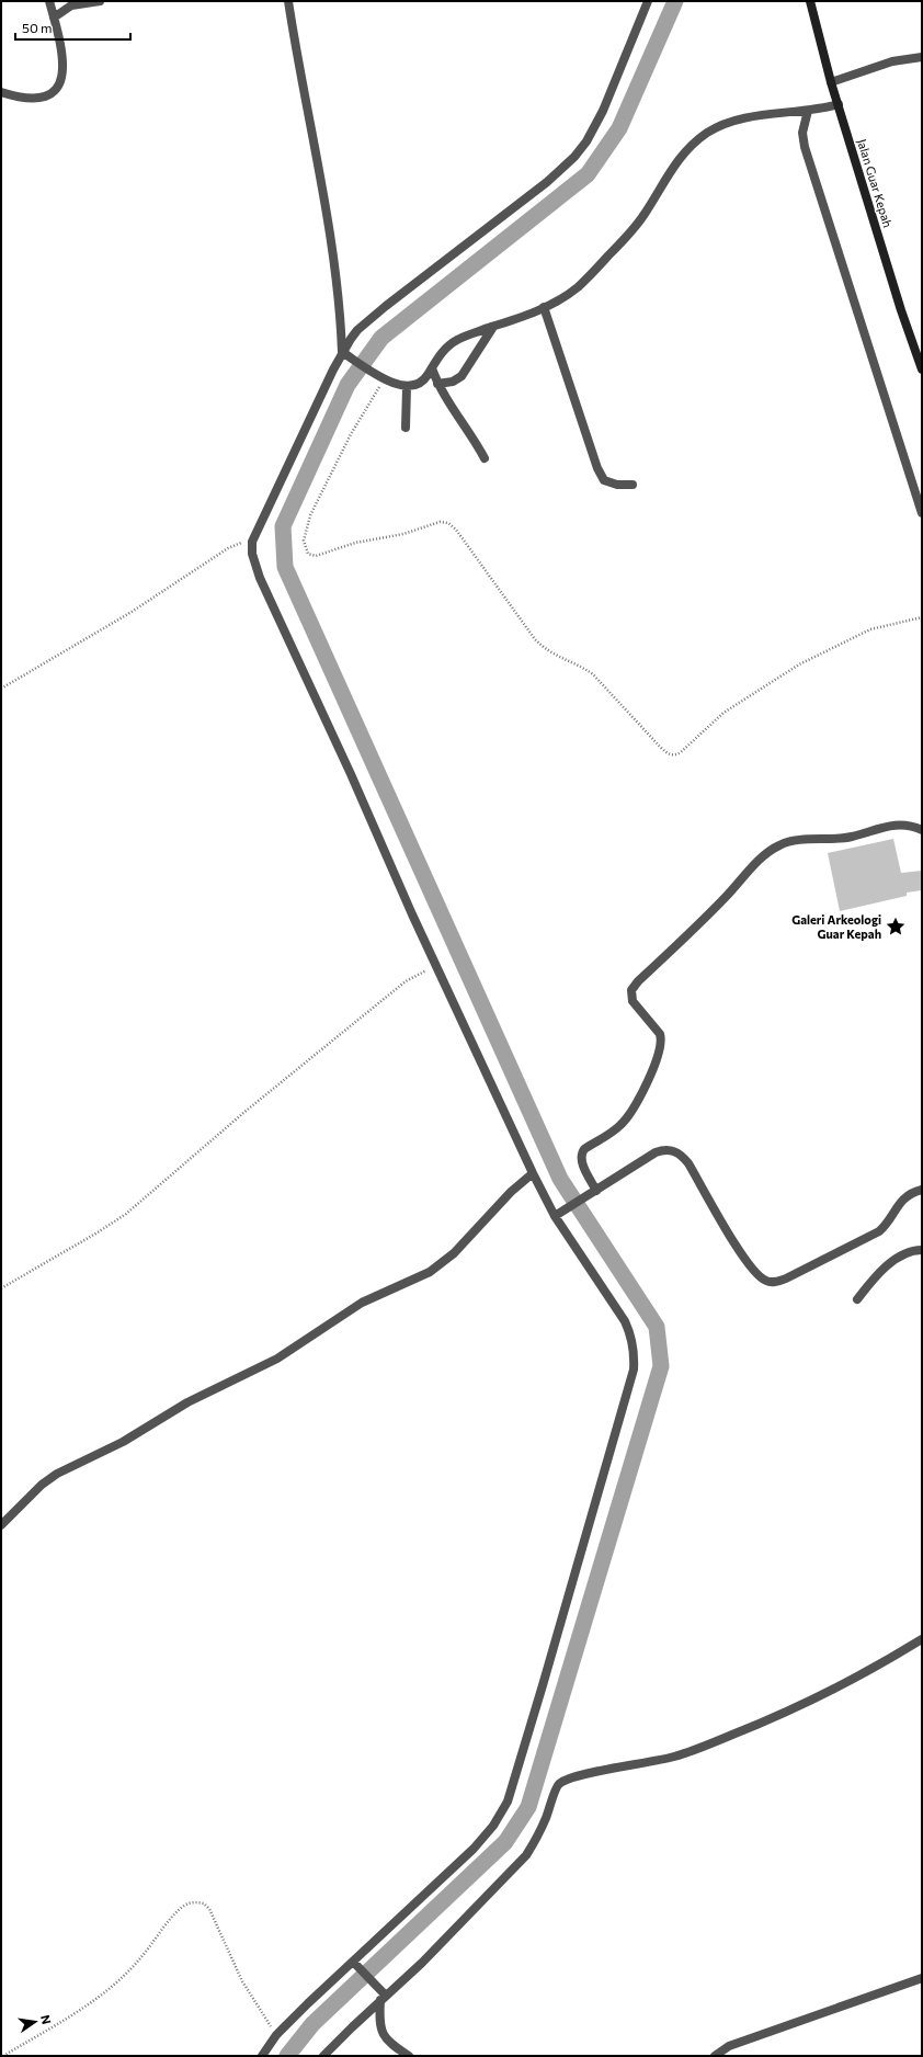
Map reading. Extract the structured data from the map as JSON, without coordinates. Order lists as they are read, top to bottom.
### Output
{
  "streets": {
    "main road": ["Jalan Guar Kepah"]
  },
  "places": {
    "place": ["Galeri Arkeologi Guar Kepah"]
  },
  "scale_bar": "50 m",
  "north": "right"
}
